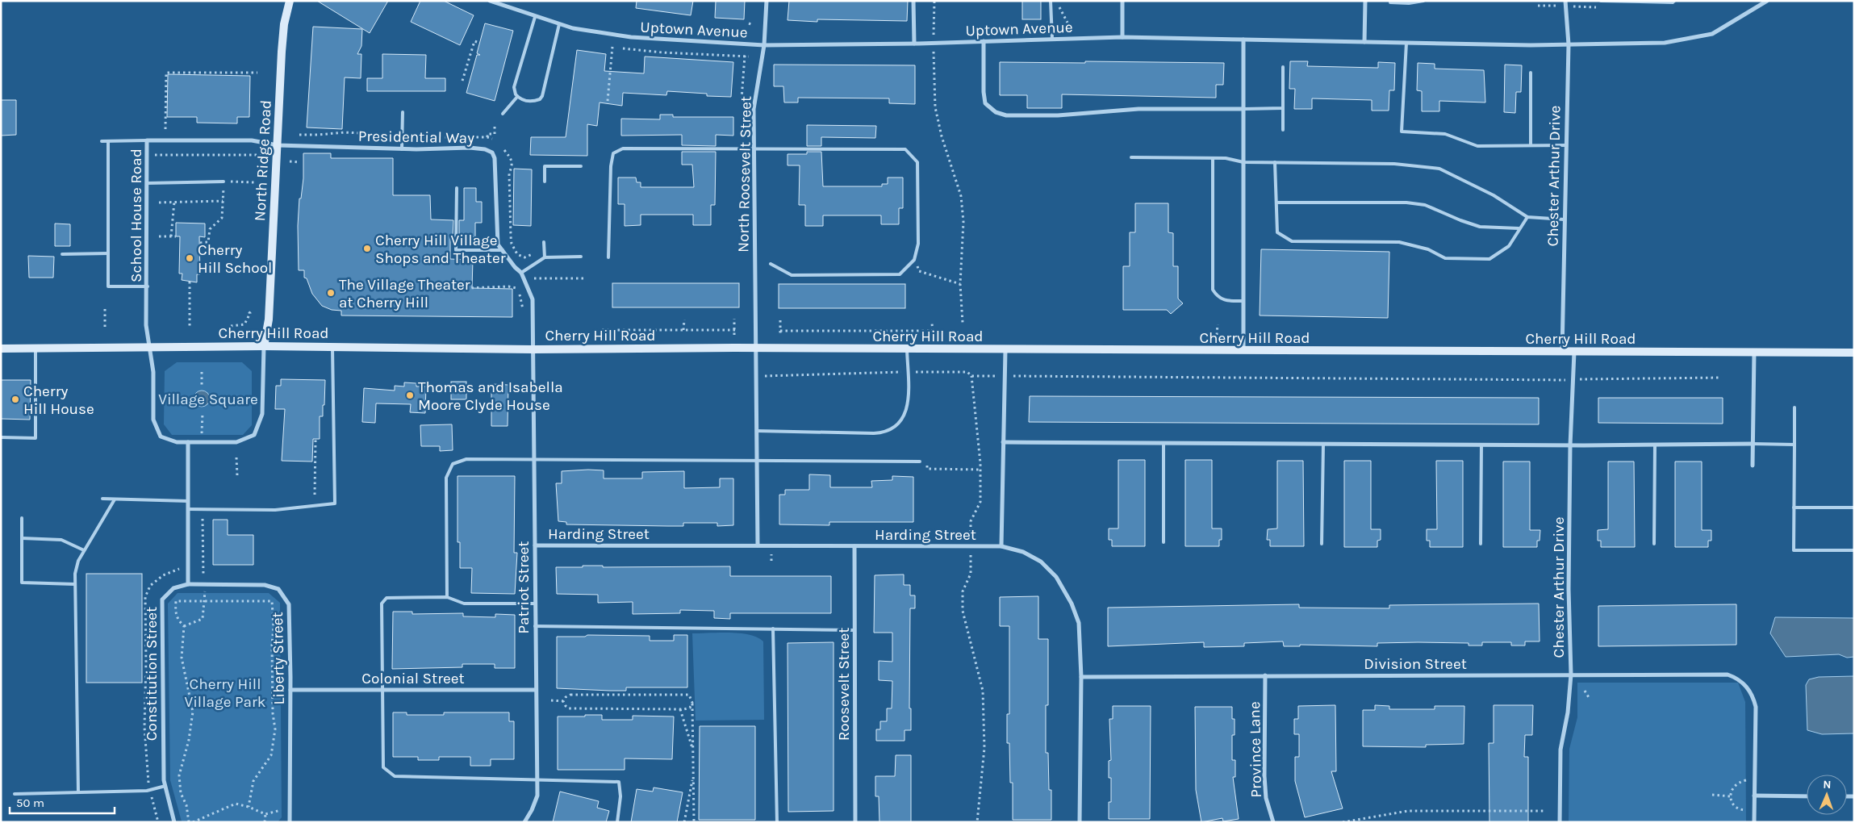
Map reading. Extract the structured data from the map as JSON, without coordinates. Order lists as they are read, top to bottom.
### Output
{
  "streets": {
    "main road": ["North Ridge Road", "Cherry Hill Road"],
    "street": [
      "Uptown Avenue",
      "Presidential Way",
      "North Roosevelt Street",
      "Chester Arthur Drive",
      "School House Road",
      "Harding Street",
      "Patriot Street",
      "Liberty Street",
      "Division Street",
      "Constitution Street",
      "Colonial Street",
      "Roosevelt Street",
      "Province Lane"
    ]
  },
  "crossings": [
    ["Uptown Avenue", "North Roosevelt Street"],
    ["Uptown Avenue", "Chester Arthur Drive"],
    ["Presidential Way", "North Ridge Road"],
    ["Presidential Way", "School House Road"],
    ["Presidential Way", "Cherry Hill Road"],
    ["Presidential Way", "Patriot Street"],
    ["North Ridge Road", "School House Road"],
    ["North Ridge Road", "Cherry Hill Road"],
    ["North Roosevelt Street", "Cherry Hill Road"],
    ["Chester Arthur Drive", "Cherry Hill Road"],
    ["Chester Arthur Drive", "Division Street"],
    ["School House Road", "Cherry Hill Road"],
    ["Cherry Hill Road", "Patriot Street"],
    ["Harding Street", "Patriot Street"],
    ["Harding Street", "Division Street"],
    ["Harding Street", "Roosevelt Street"],
    ["Patriot Street", "Colonial Street"],
    ["Liberty Street", "Constitution Street"],
    ["Liberty Street", "Colonial Street"],
    ["Division Street", "Province Lane"]
  ],
  "parks": ["Village Square", "Cherry Hill Village Park"],
  "places": [
    "Cherry Hill Village Shops and Theater",
    "Cherry Hill School",
    "The Village Theater at Cherry Hill",
    "Thomas and Isabella Moore Clyde House",
    "Cherry Hill House"
  ],
  "scale_bar": "50 m",
  "north": "top"
}
